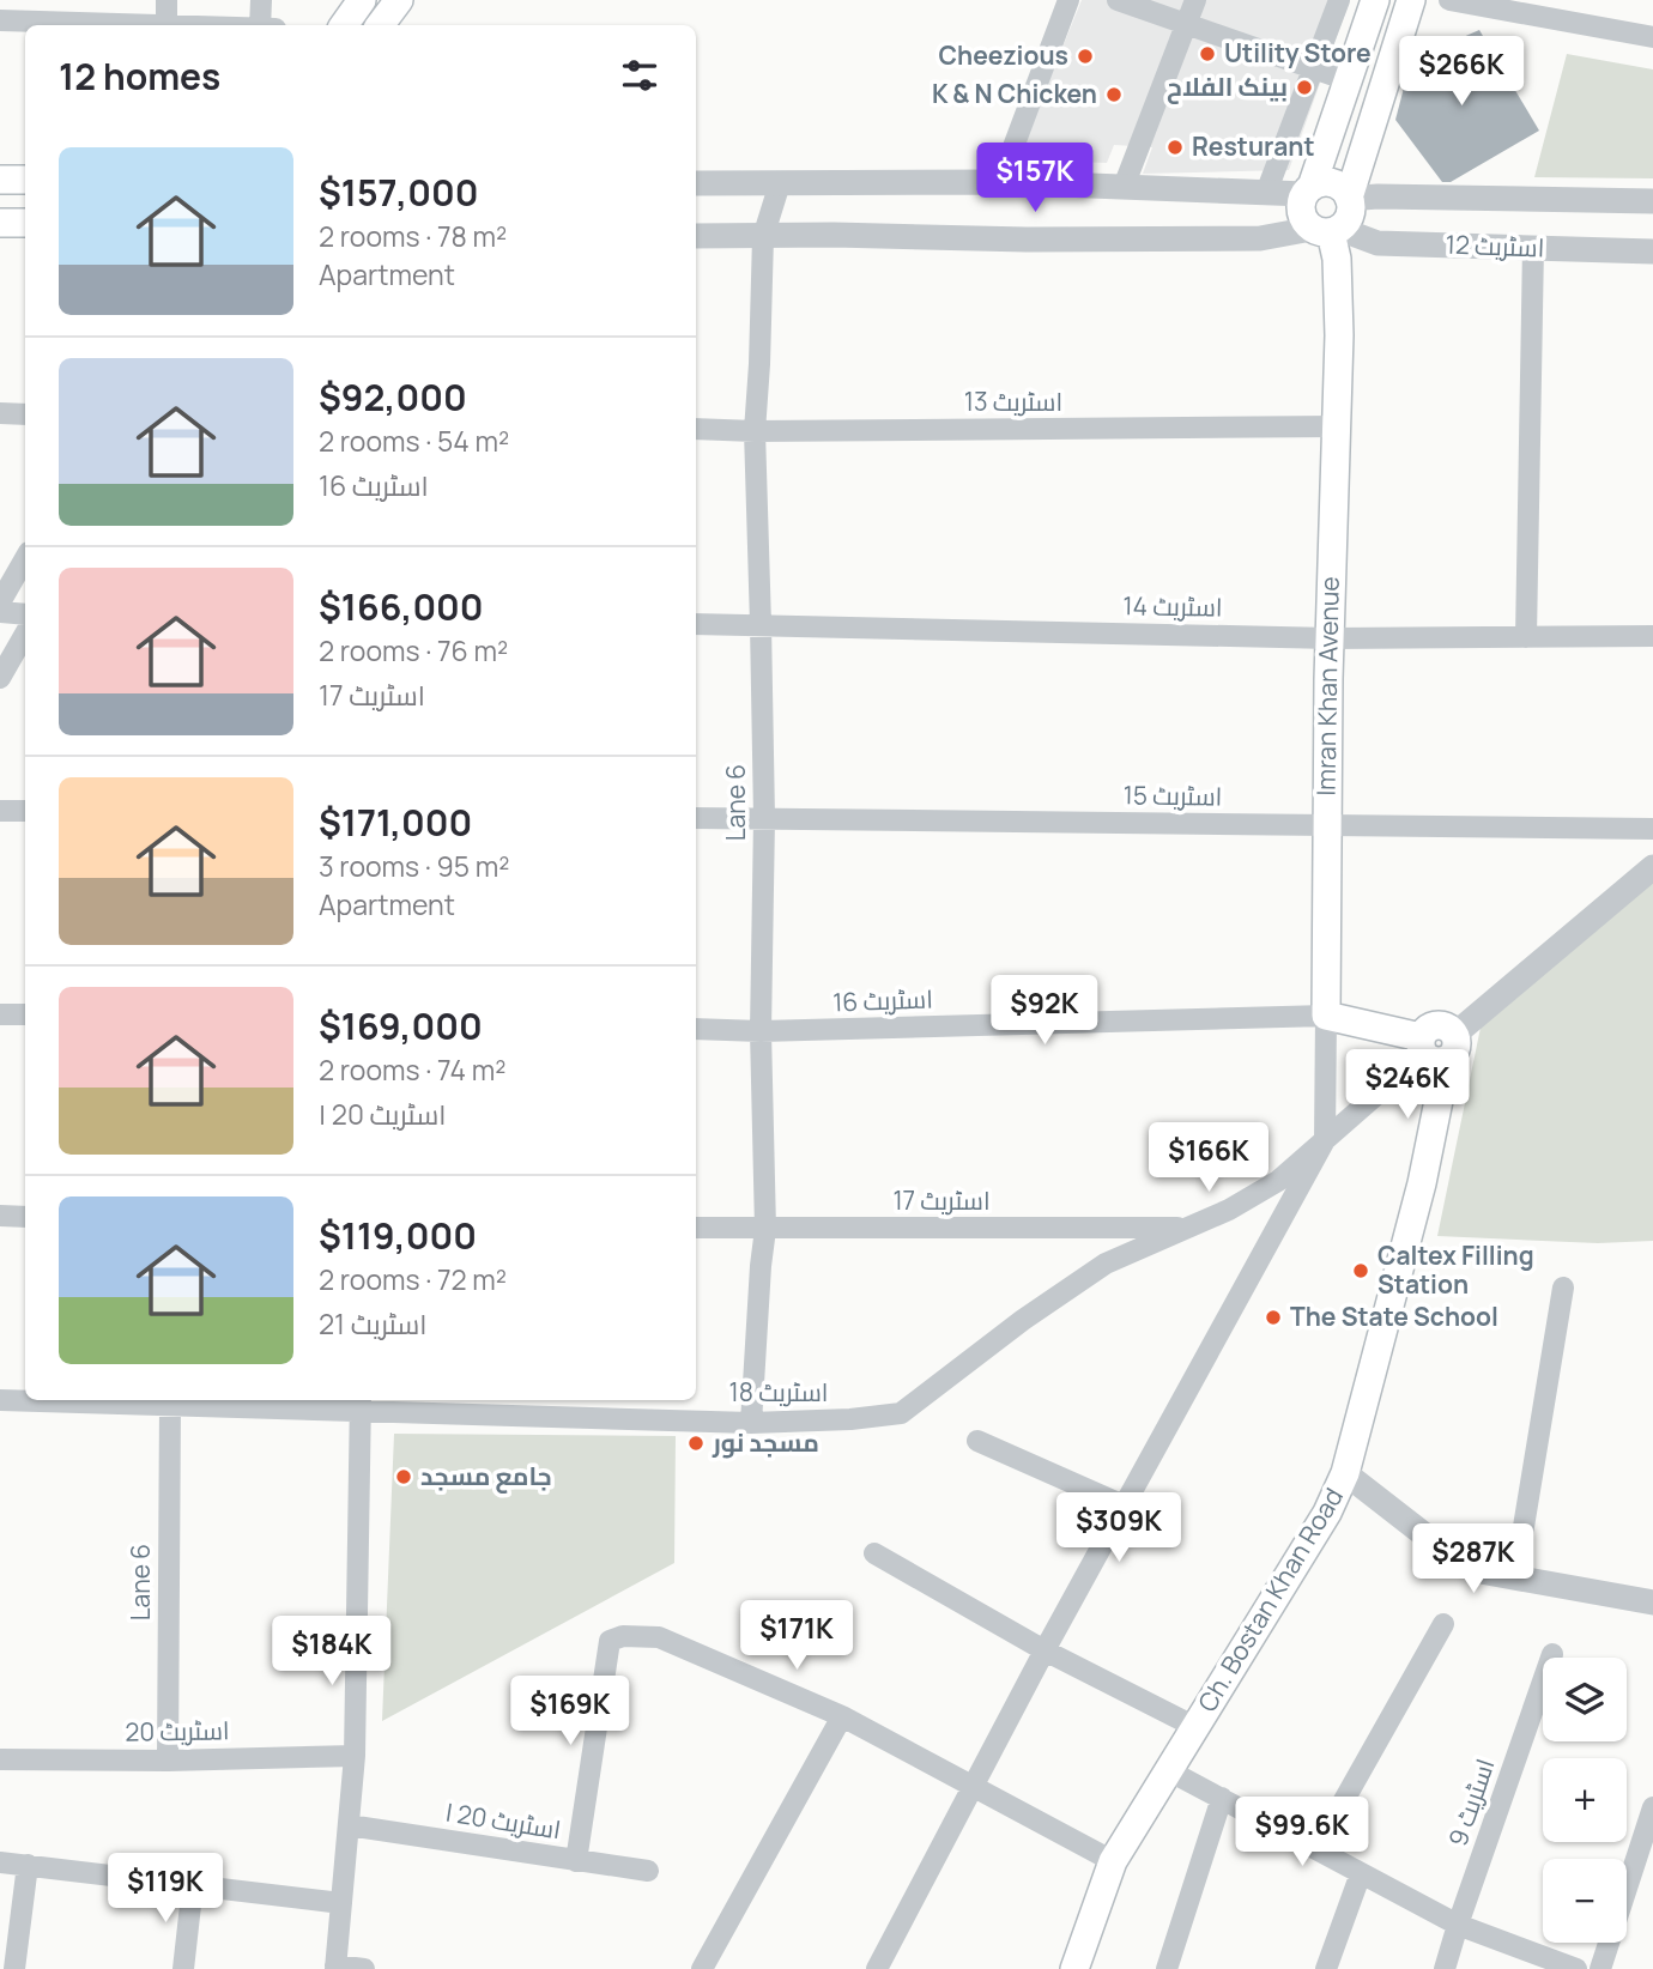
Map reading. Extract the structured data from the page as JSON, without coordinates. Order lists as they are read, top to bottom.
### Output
{
  "streets": {
    "main road": ["Imran Khan Avenue", "Ch. Bostan Khan Road"],
    "street": [
      "اسٹریٹ 12",
      "اسٹریٹ 13",
      "اسٹریٹ 14",
      "اسٹریٹ 15",
      "Lane 6",
      "اسٹریٹ 16",
      "اسٹریٹ 17",
      "اسٹریٹ 18",
      "اسٹریٹ 20",
      "اسٹریٹ 9",
      "اسٹریٹ 20 ا"
    ]
  },
  "crossings": [
    ["اسٹریٹ 12", "Imran Khan Avenue"],
    ["اسٹریٹ 13", "Imran Khan Avenue"],
    ["اسٹریٹ 13", "Lane 6"],
    ["اسٹریٹ 14", "Imran Khan Avenue"],
    ["اسٹریٹ 14", "Lane 6"],
    ["Imran Khan Avenue", "اسٹریٹ 15"],
    ["Imran Khan Avenue", "اسٹریٹ 16"],
    ["Imran Khan Avenue", "اسٹریٹ 18"],
    ["اسٹریٹ 15", "Lane 6"],
    ["Lane 6", "اسٹریٹ 16"],
    ["Lane 6", "اسٹریٹ 17"],
    ["Lane 6", "اسٹریٹ 18"],
    ["Lane 6", "اسٹریٹ 20"],
    ["اسٹریٹ 17", "اسٹریٹ 18"],
    ["اسٹریٹ 18", "Ch. Bostan Khan Road"]
  ],
  "places": [
    "Utility Store",
    "Cheezious",
    "بینک الفلاح",
    "K & N Chicken",
    "Resturant",
    "Caltex Filling Station",
    "The State School",
    "مسجد نور",
    "جامع مسجد"
  ],
  "page": {
    "heading": "12 homes",
    "price": [
      "$266K",
      "$157K",
      "$92K",
      "$246K",
      "$166K",
      "$309K",
      "$287K",
      "$171K",
      "$184K",
      "$169K",
      "$99.6K",
      "$119K"
    ],
    "list": [
      {
        "name": "$157,000",
        "note": "2 rooms · 78 m² · Apartment"
      },
      {
        "name": "$92,000",
        "note": "2 rooms · 54 m² · اسٹریٹ 16"
      },
      {
        "name": "$166,000",
        "note": "2 rooms · 76 m² · اسٹریٹ 17"
      },
      {
        "name": "$171,000",
        "note": "3 rooms · 95 m² · Apartment"
      },
      {
        "name": "$169,000",
        "note": "2 rooms · 74 m² · اسٹریٹ 20 ا"
      },
      {
        "name": "$119,000",
        "note": "2 rooms · 72 m² · اسٹریٹ 21"
      }
    ],
    "map_buttons": ["+", "−"]
  }
}
